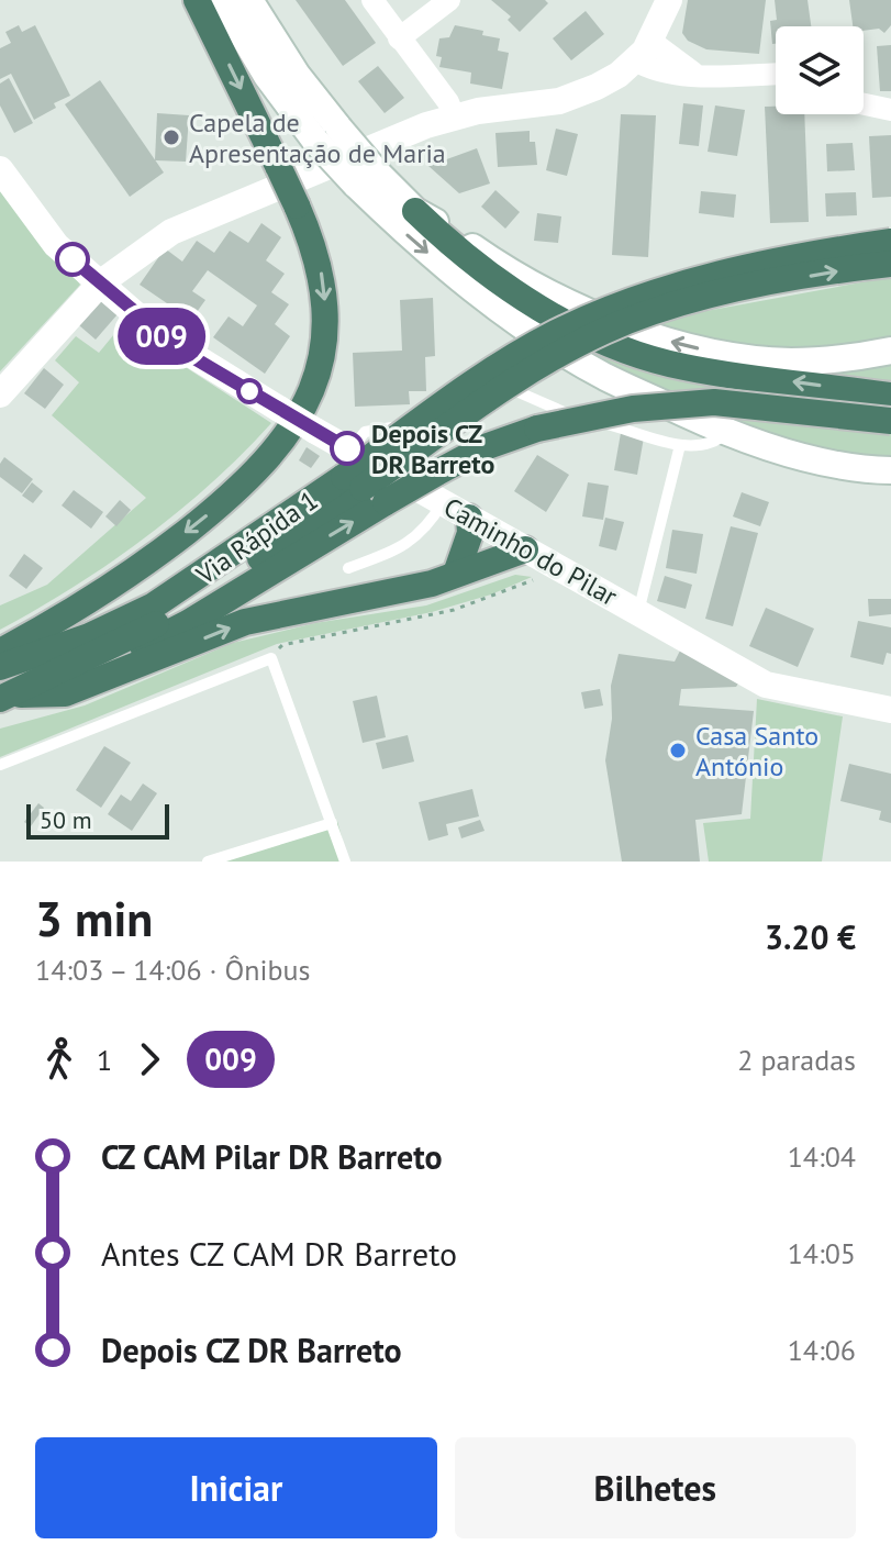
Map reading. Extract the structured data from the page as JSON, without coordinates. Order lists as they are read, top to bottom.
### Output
{
  "streets": {
    "highway": ["Via Rápida 1"],
    "street": ["Caminho do Pilar"]
  },
  "places": ["Capela de Apresentação de Maria", "Depois CZ DR Barreto", "Casa Santo António"],
  "lines": ["bus line 009"],
  "scale_bar": "50 m",
  "page": {
    "on_map": "009",
    "scale": "50 m",
    "heading": ["3 min", "14:03 – 14:06 · Ônibus", "3.20 €"],
    "legs": ["1", "009", "2 paradas"],
    "list": [
      {
        "name": "CZ CAM Pilar DR Barreto",
        "value": "14:04"
      },
      {
        "name": "Antes CZ CAM DR Barreto",
        "value": "14:05"
      },
      {
        "name": "Depois CZ DR Barreto",
        "value": "14:06"
      }
    ],
    "buttons": ["Iniciar", "Bilhetes"]
  }
}
